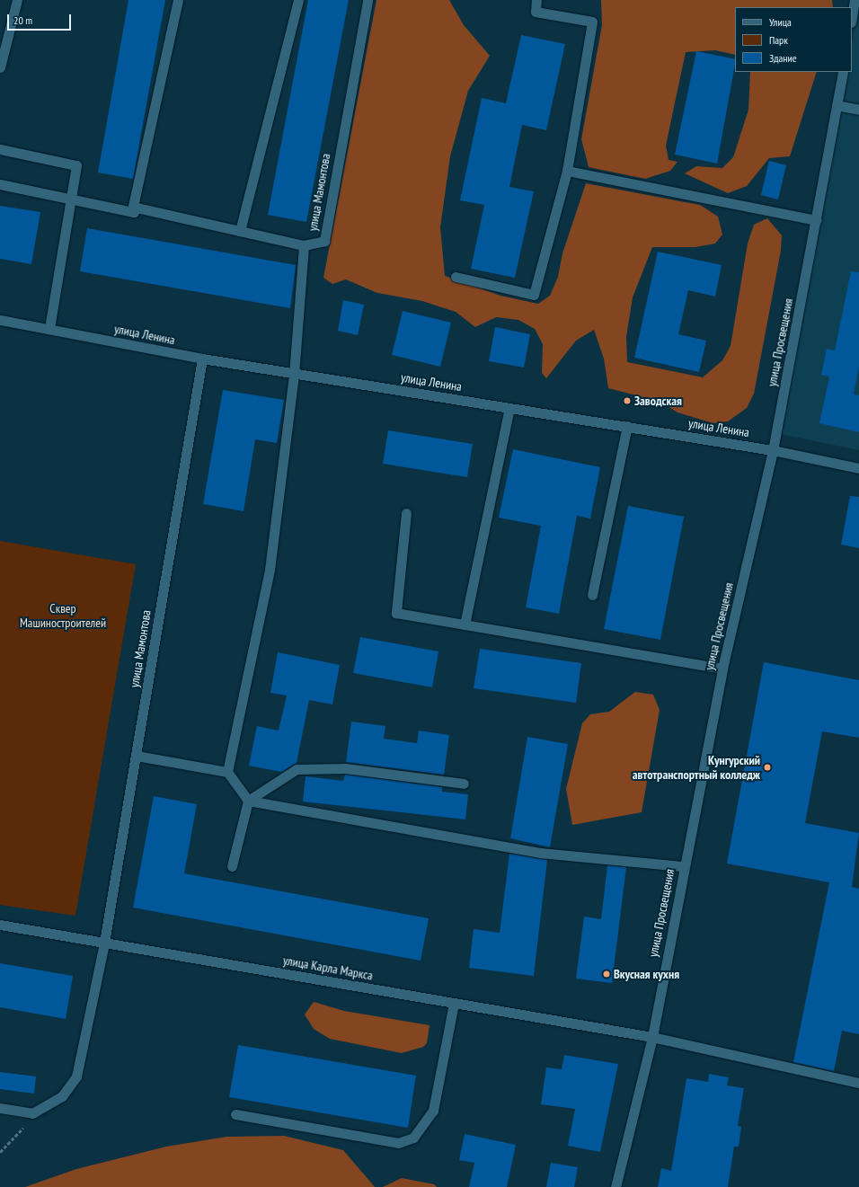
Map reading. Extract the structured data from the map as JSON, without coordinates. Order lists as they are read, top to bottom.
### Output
{
  "streets": {
    "street": [
      "улица Мамонтова",
      "улица Ленина",
      "улица Просвещения",
      "улица Карла Маркса"
    ]
  },
  "crossings": [
    ["улица Мамонтова", "улица Ленина"],
    ["улица Мамонтова", "улица Карла Маркса"],
    ["улица Ленина", "улица Просвещения"],
    ["улица Просвещения", "улица Карла Маркса"]
  ],
  "parks": ["Сквер Машиностроителей"],
  "places": ["Заводская", "Кунгурский автотранспортный колледж", "Вкусная кухня"],
  "legend": ["Улица", "Парк", "Здание"],
  "scale_bar": "20 m"
}
